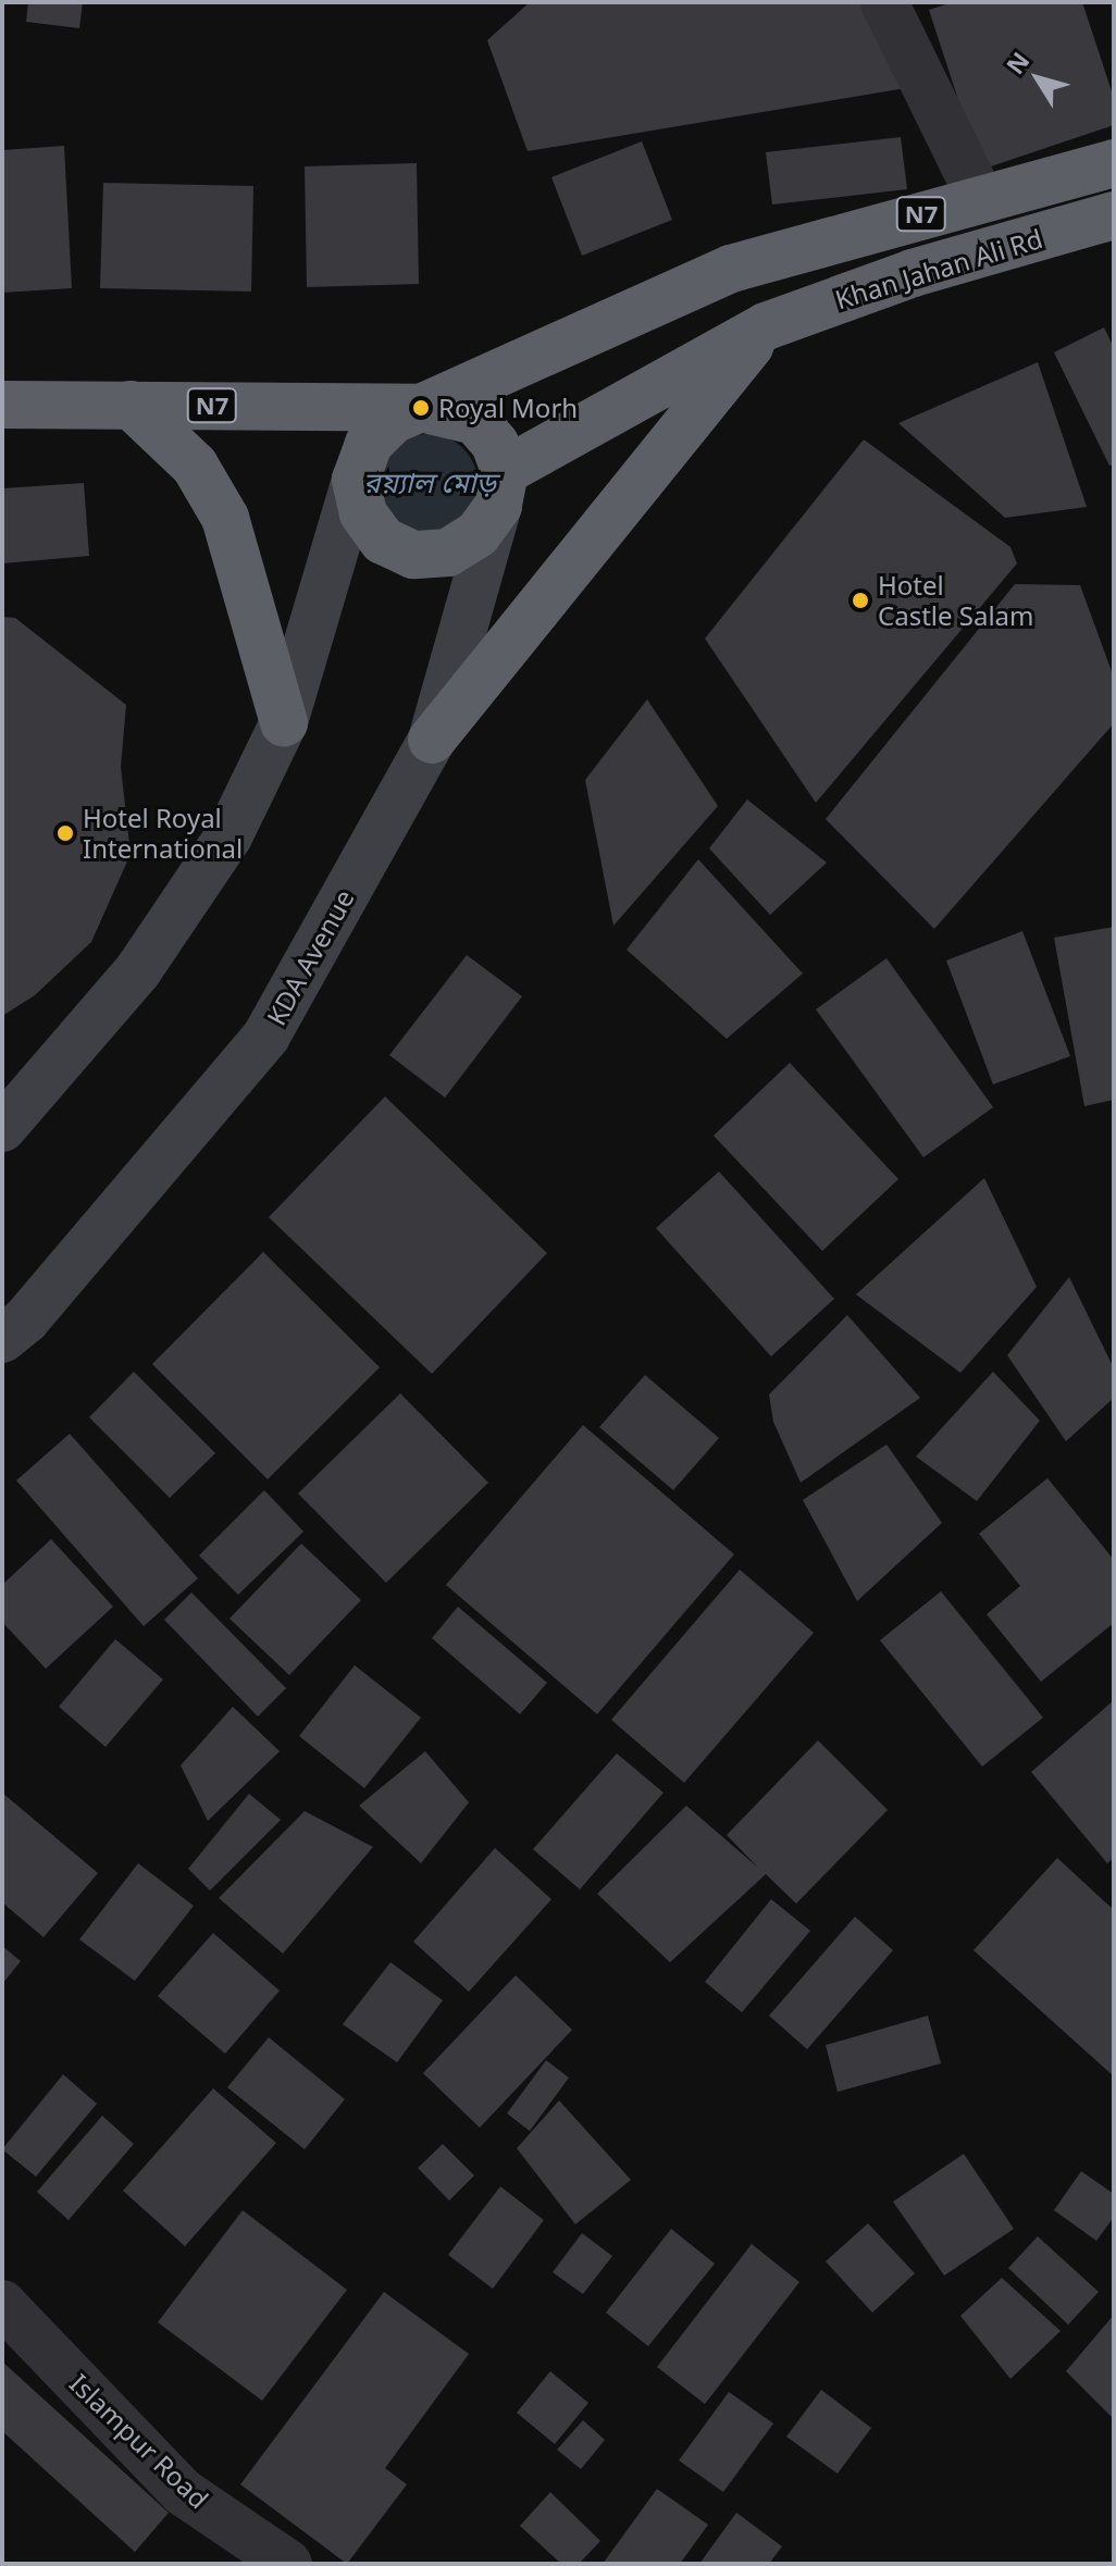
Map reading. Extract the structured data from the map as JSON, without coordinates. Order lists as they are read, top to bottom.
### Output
{
  "streets": {
    "highway": ["N7", "Khan Jahan Ali Rd"],
    "main road": ["KDA Avenue"],
    "street": ["Islampur Road"]
  },
  "crossings": [
    ["N7", "Khan Jahan Ali Rd"],
    ["N7", "KDA Avenue"],
    ["Khan Jahan Ali Rd", "KDA Avenue"]
  ],
  "water": ["রয়্যাল মোড়"],
  "places": ["Royal Morh", "Hotel Castle Salam", "Hotel Royal International"],
  "north": "top left"
}
